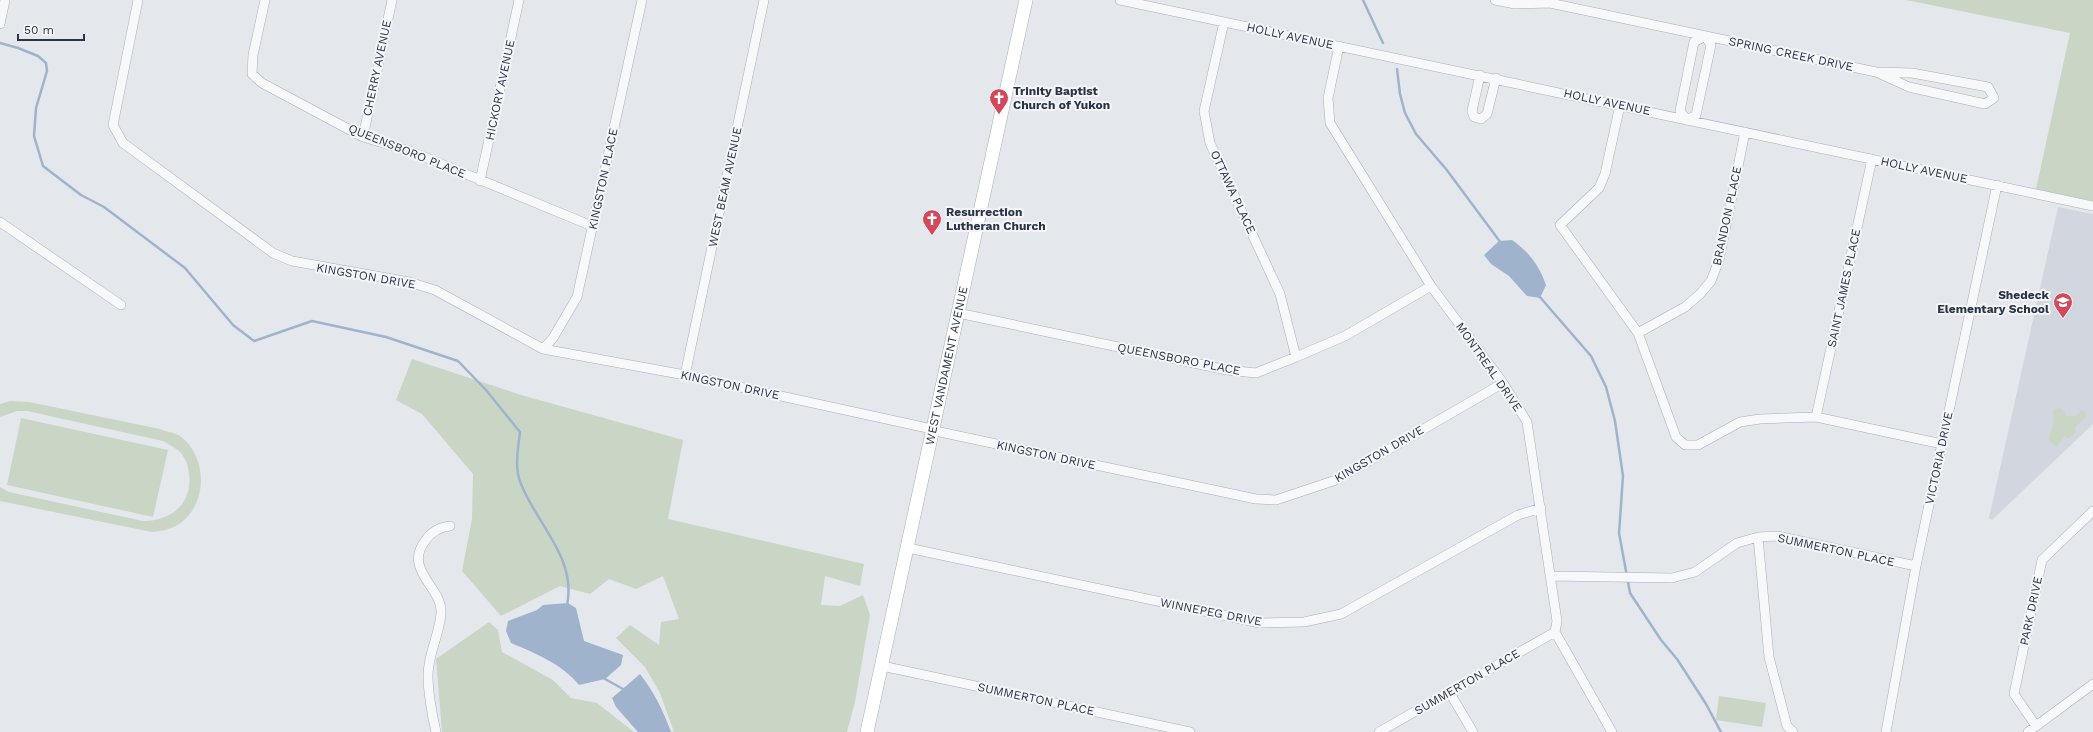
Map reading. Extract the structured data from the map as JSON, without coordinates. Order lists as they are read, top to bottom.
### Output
{
  "streets": {
    "street": [
      "HOLLY AVENUE",
      "SPRING CREEK DRIVE",
      "CHERRY AVENUE",
      "HICKORY AVENUE",
      "QUEENSBORO PLACE",
      "KINGSTON PLACE",
      "WEST BEAM AVENUE",
      "OTTAWA PLACE",
      "BRANDON PLACE",
      "KINGSTON DRIVE",
      "SAINT JAMES PLACE",
      "WEST VANDAMENT AVENUE",
      "MONTREAL DRIVE",
      "VICTORIA DRIVE",
      "SUMMERTON PLACE",
      "PARK DRIVE",
      "WINNEPEG DRIVE"
    ]
  },
  "crossings": [
    ["HOLLY AVENUE", "SPRING CREEK DRIVE"],
    ["HOLLY AVENUE", "OTTAWA PLACE"],
    ["HOLLY AVENUE", "BRANDON PLACE"],
    ["HOLLY AVENUE", "SAINT JAMES PLACE"],
    ["HOLLY AVENUE", "MONTREAL DRIVE"],
    ["HOLLY AVENUE", "VICTORIA DRIVE"],
    ["CHERRY AVENUE", "QUEENSBORO PLACE"],
    ["HICKORY AVENUE", "QUEENSBORO PLACE"],
    ["QUEENSBORO PLACE", "KINGSTON PLACE"],
    ["QUEENSBORO PLACE", "OTTAWA PLACE"],
    ["QUEENSBORO PLACE", "WEST VANDAMENT AVENUE"],
    ["QUEENSBORO PLACE", "MONTREAL DRIVE"],
    ["KINGSTON PLACE", "KINGSTON DRIVE"],
    ["WEST BEAM AVENUE", "KINGSTON DRIVE"],
    ["KINGSTON DRIVE", "WEST VANDAMENT AVENUE"],
    ["KINGSTON DRIVE", "MONTREAL DRIVE"],
    ["WEST VANDAMENT AVENUE", "SUMMERTON PLACE"],
    ["WEST VANDAMENT AVENUE", "WINNEPEG DRIVE"],
    ["MONTREAL DRIVE", "SUMMERTON PLACE"],
    ["MONTREAL DRIVE", "WINNEPEG DRIVE"],
    ["VICTORIA DRIVE", "SUMMERTON PLACE"]
  ],
  "places": {
    "church": ["Trinity Baptist Church of Yukon", "Resurrection Lutheran Church"],
    "school or university": ["Shedeck Elementary School"]
  },
  "scale_bar": "50 m"
}
